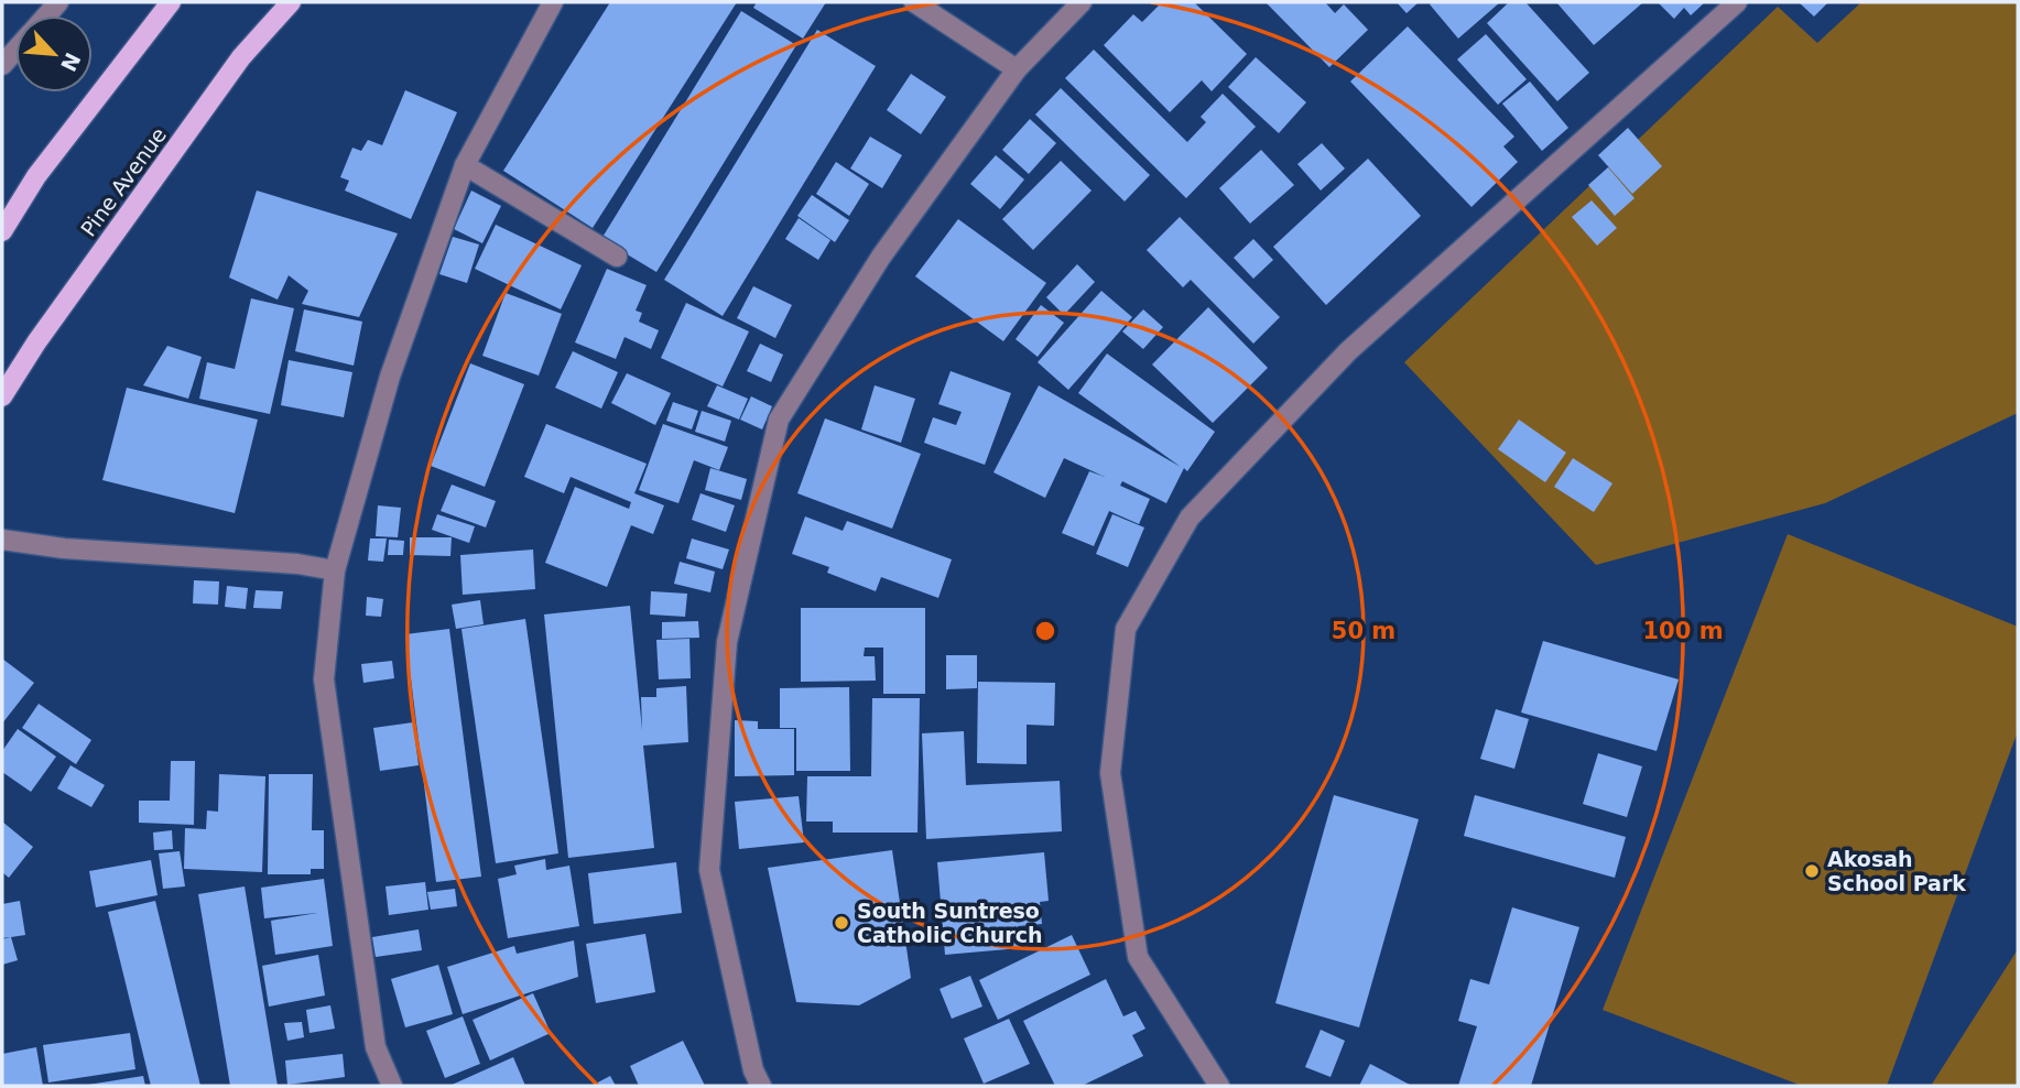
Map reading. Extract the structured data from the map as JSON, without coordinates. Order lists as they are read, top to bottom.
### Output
{
  "streets": {
    "main road": ["Pine Avenue"]
  },
  "places": ["Akosah School Park", "South Suntreso Catholic Church"],
  "north": "bottom right",
  "rings": ["50 m", "100 m"]
}
